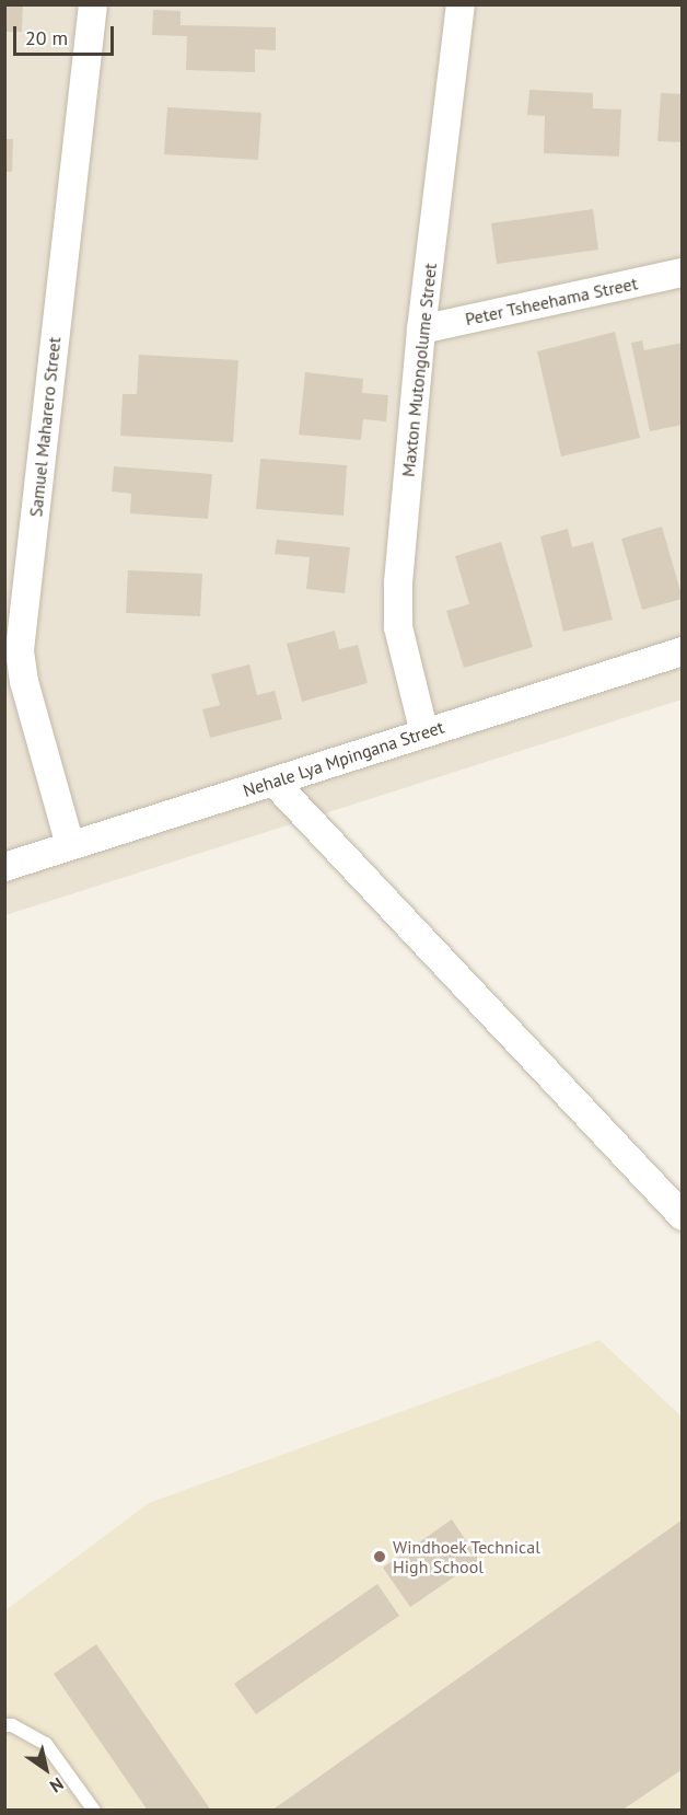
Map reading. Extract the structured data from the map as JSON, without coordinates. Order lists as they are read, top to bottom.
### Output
{
  "streets": {
    "street": [
      "Peter Tsheehama Street",
      "Maxton Mutongolume Street",
      "Samuel Maharero Street",
      "Nehale Lya Mpingana Street"
    ]
  },
  "crossings": [
    ["Peter Tsheehama Street", "Maxton Mutongolume Street"],
    ["Maxton Mutongolume Street", "Nehale Lya Mpingana Street"],
    ["Samuel Maharero Street", "Nehale Lya Mpingana Street"]
  ],
  "places": ["Windhoek Technical High School"],
  "scale_bar": "20 m",
  "north": "bottom right"
}
